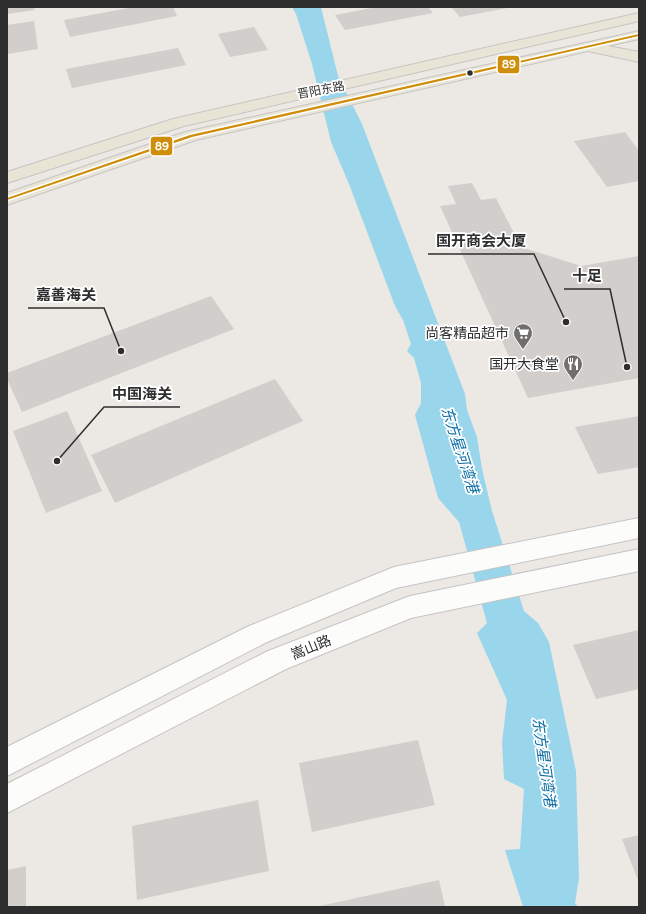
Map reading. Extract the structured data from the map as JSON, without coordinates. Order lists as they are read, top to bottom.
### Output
{
  "streets": {
    "main road": ["晋阳东路"],
    "street": ["嵩山路"]
  },
  "water": ["东方星河湾港"],
  "places": {
    "other": [
      "国开商会大厦",
      "嘉善海关",
      "十足",
      "中国海关"
    ],
    "supermarket": ["尚客精品超市"],
    "restaurant": ["国开大食堂"]
  },
  "lines": ["transit line 89"]
}
